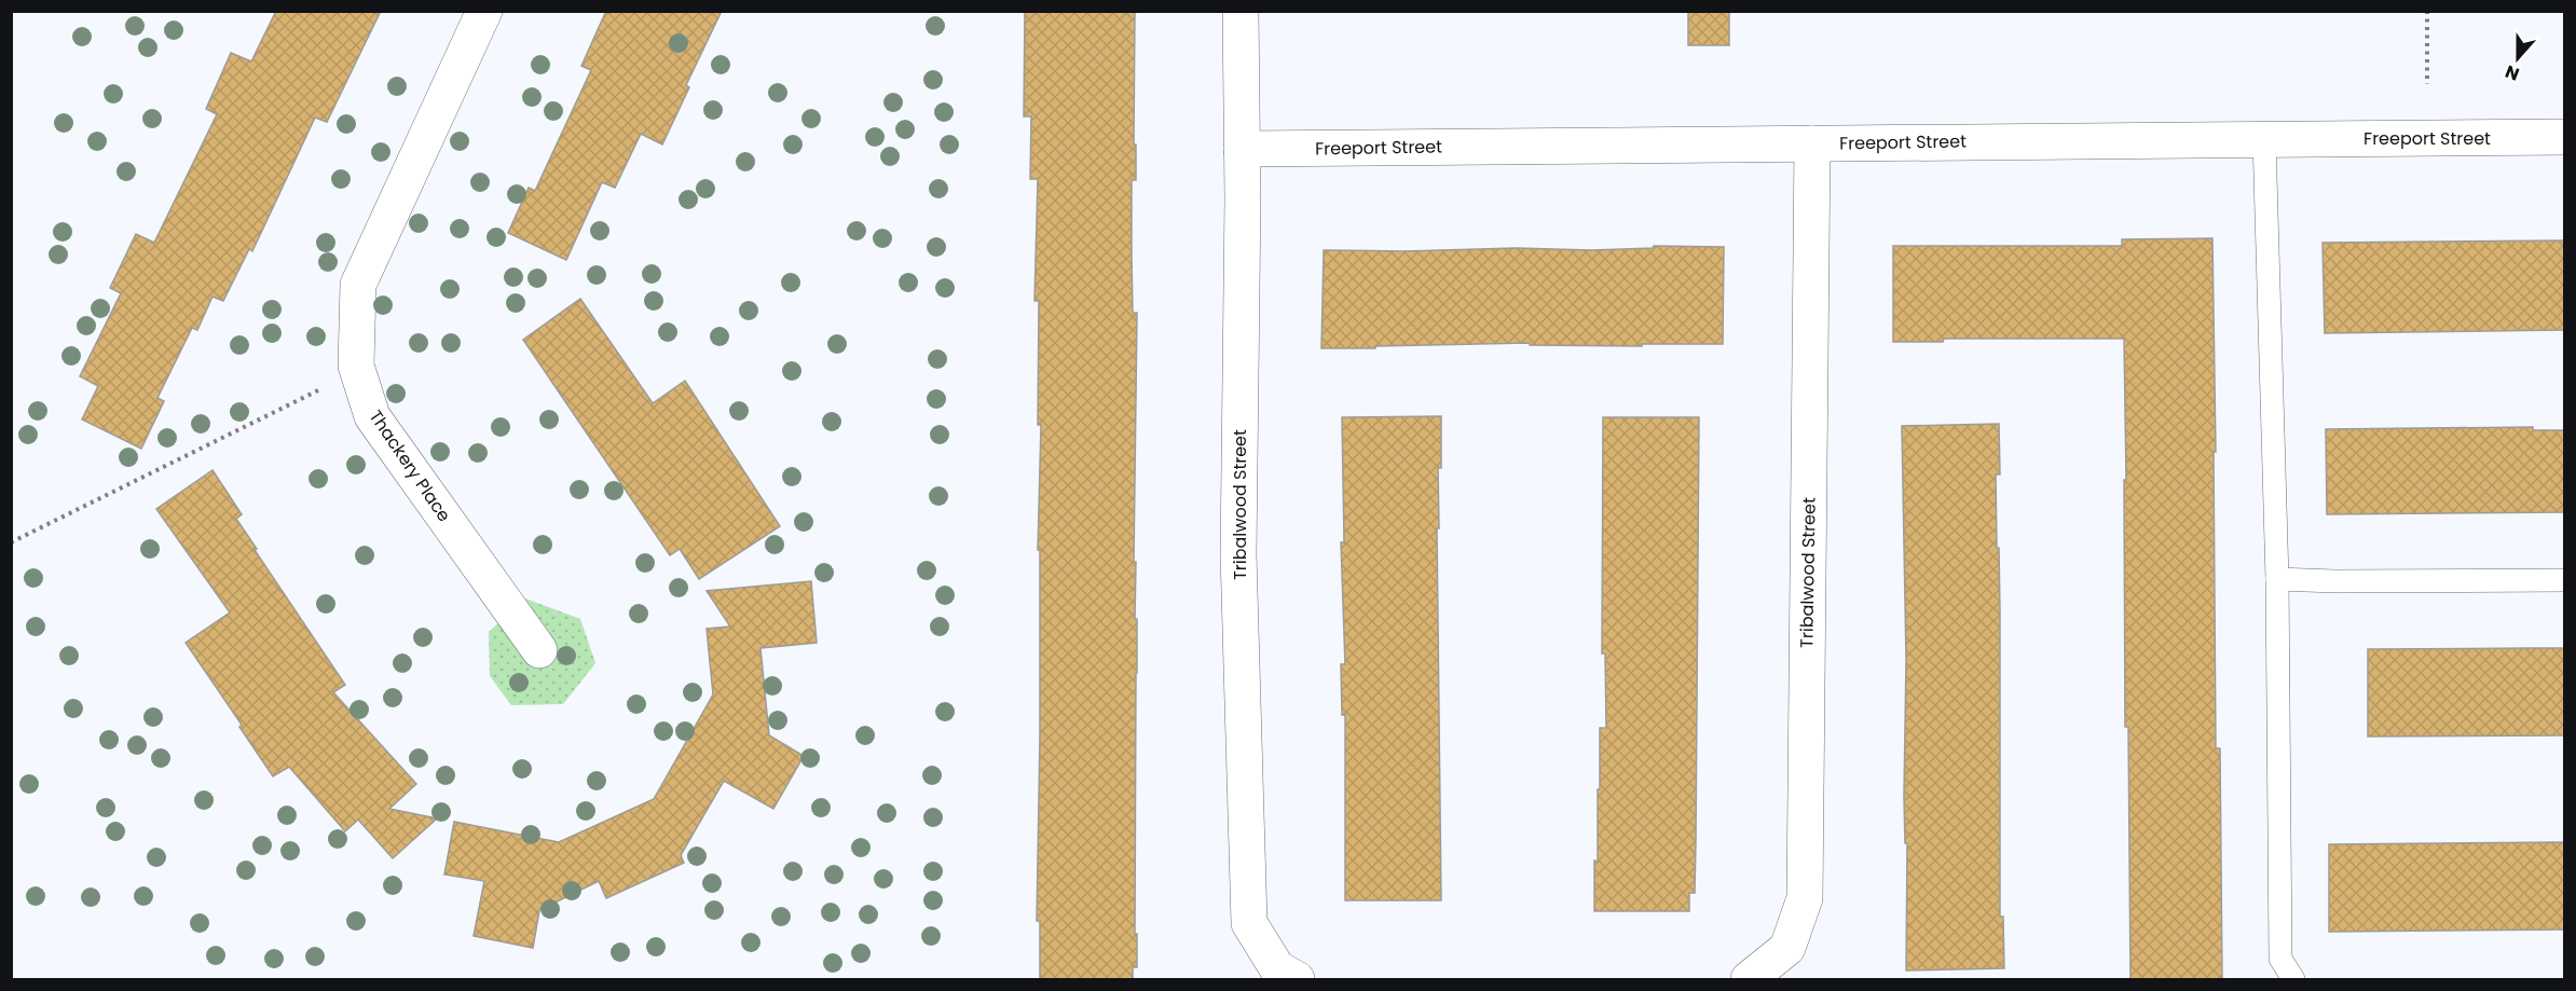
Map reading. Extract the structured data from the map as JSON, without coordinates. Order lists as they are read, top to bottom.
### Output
{
  "streets": {
    "street": ["Freeport Street", "Thackery Place", "Tribalwood Street"]
  },
  "crossings": [
    ["Freeport Street", "Tribalwood Street"]
  ],
  "north": "bottom"
}
